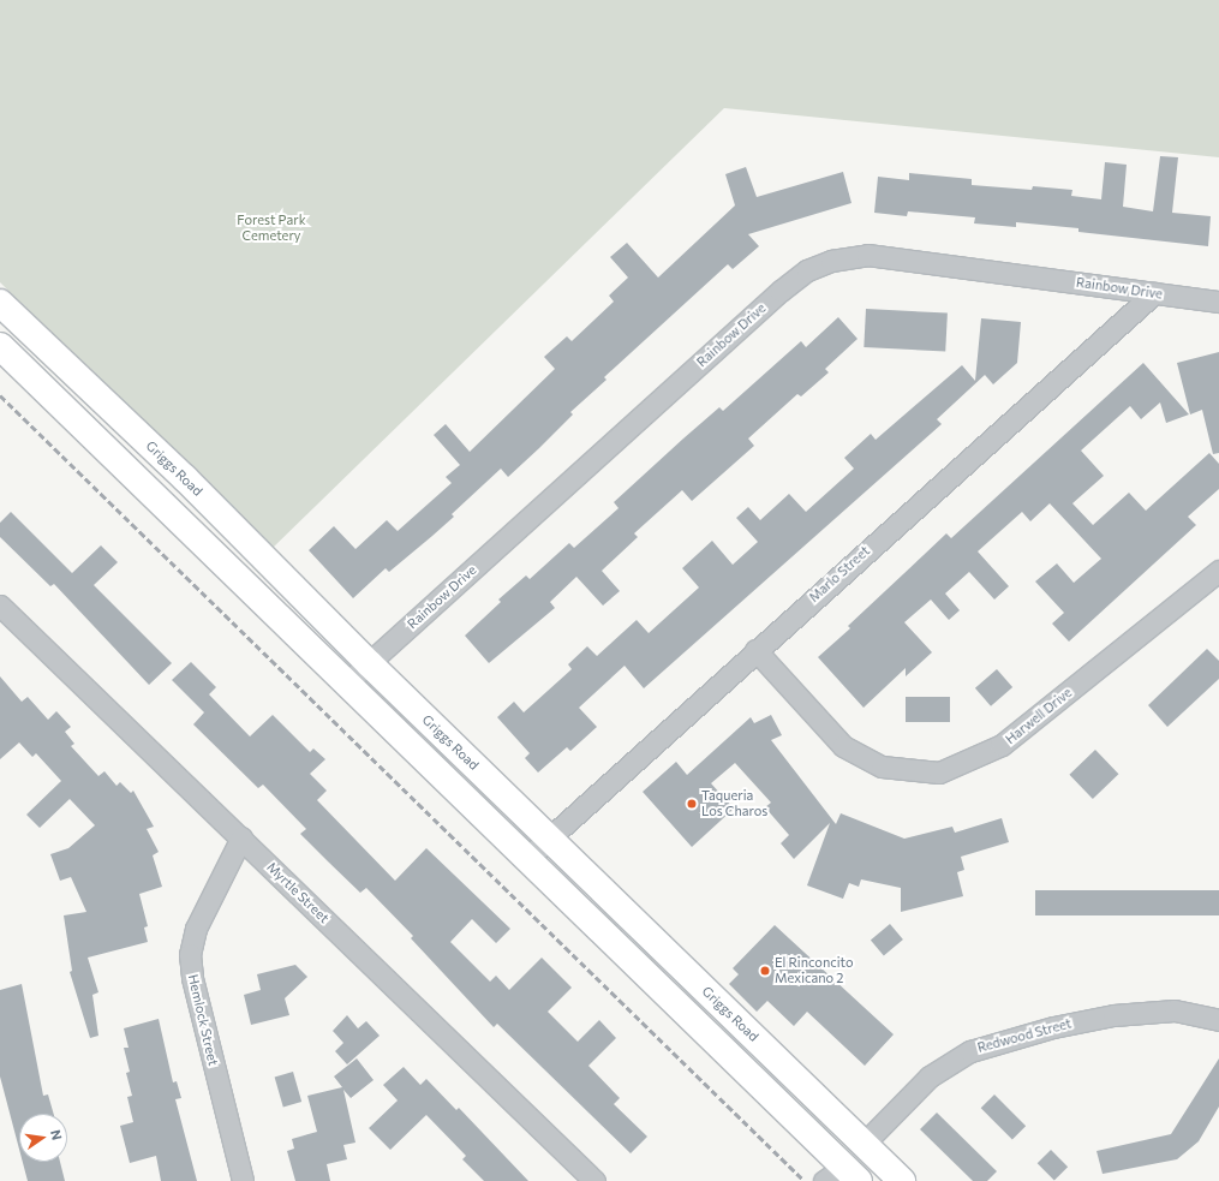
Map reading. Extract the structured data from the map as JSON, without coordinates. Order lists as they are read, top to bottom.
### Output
{
  "streets": {
    "main road": ["Griggs Road"],
    "street": [
      "Rainbow Drive",
      "Marlo Street",
      "Harwell Drive",
      "Myrtle Street",
      "Hemlock Street",
      "Redwood Street"
    ]
  },
  "crossings": [
    ["Rainbow Drive", "Griggs Road"],
    ["Rainbow Drive", "Marlo Street"],
    ["Griggs Road", "Marlo Street"],
    ["Griggs Road", "Redwood Street"],
    ["Marlo Street", "Harwell Drive"],
    ["Myrtle Street", "Hemlock Street"]
  ],
  "parks": ["Forest Park Cemetery"],
  "places": ["Taqueria Los Charos", "El Rinconcito Mexicano 2"],
  "north": "right"
}
